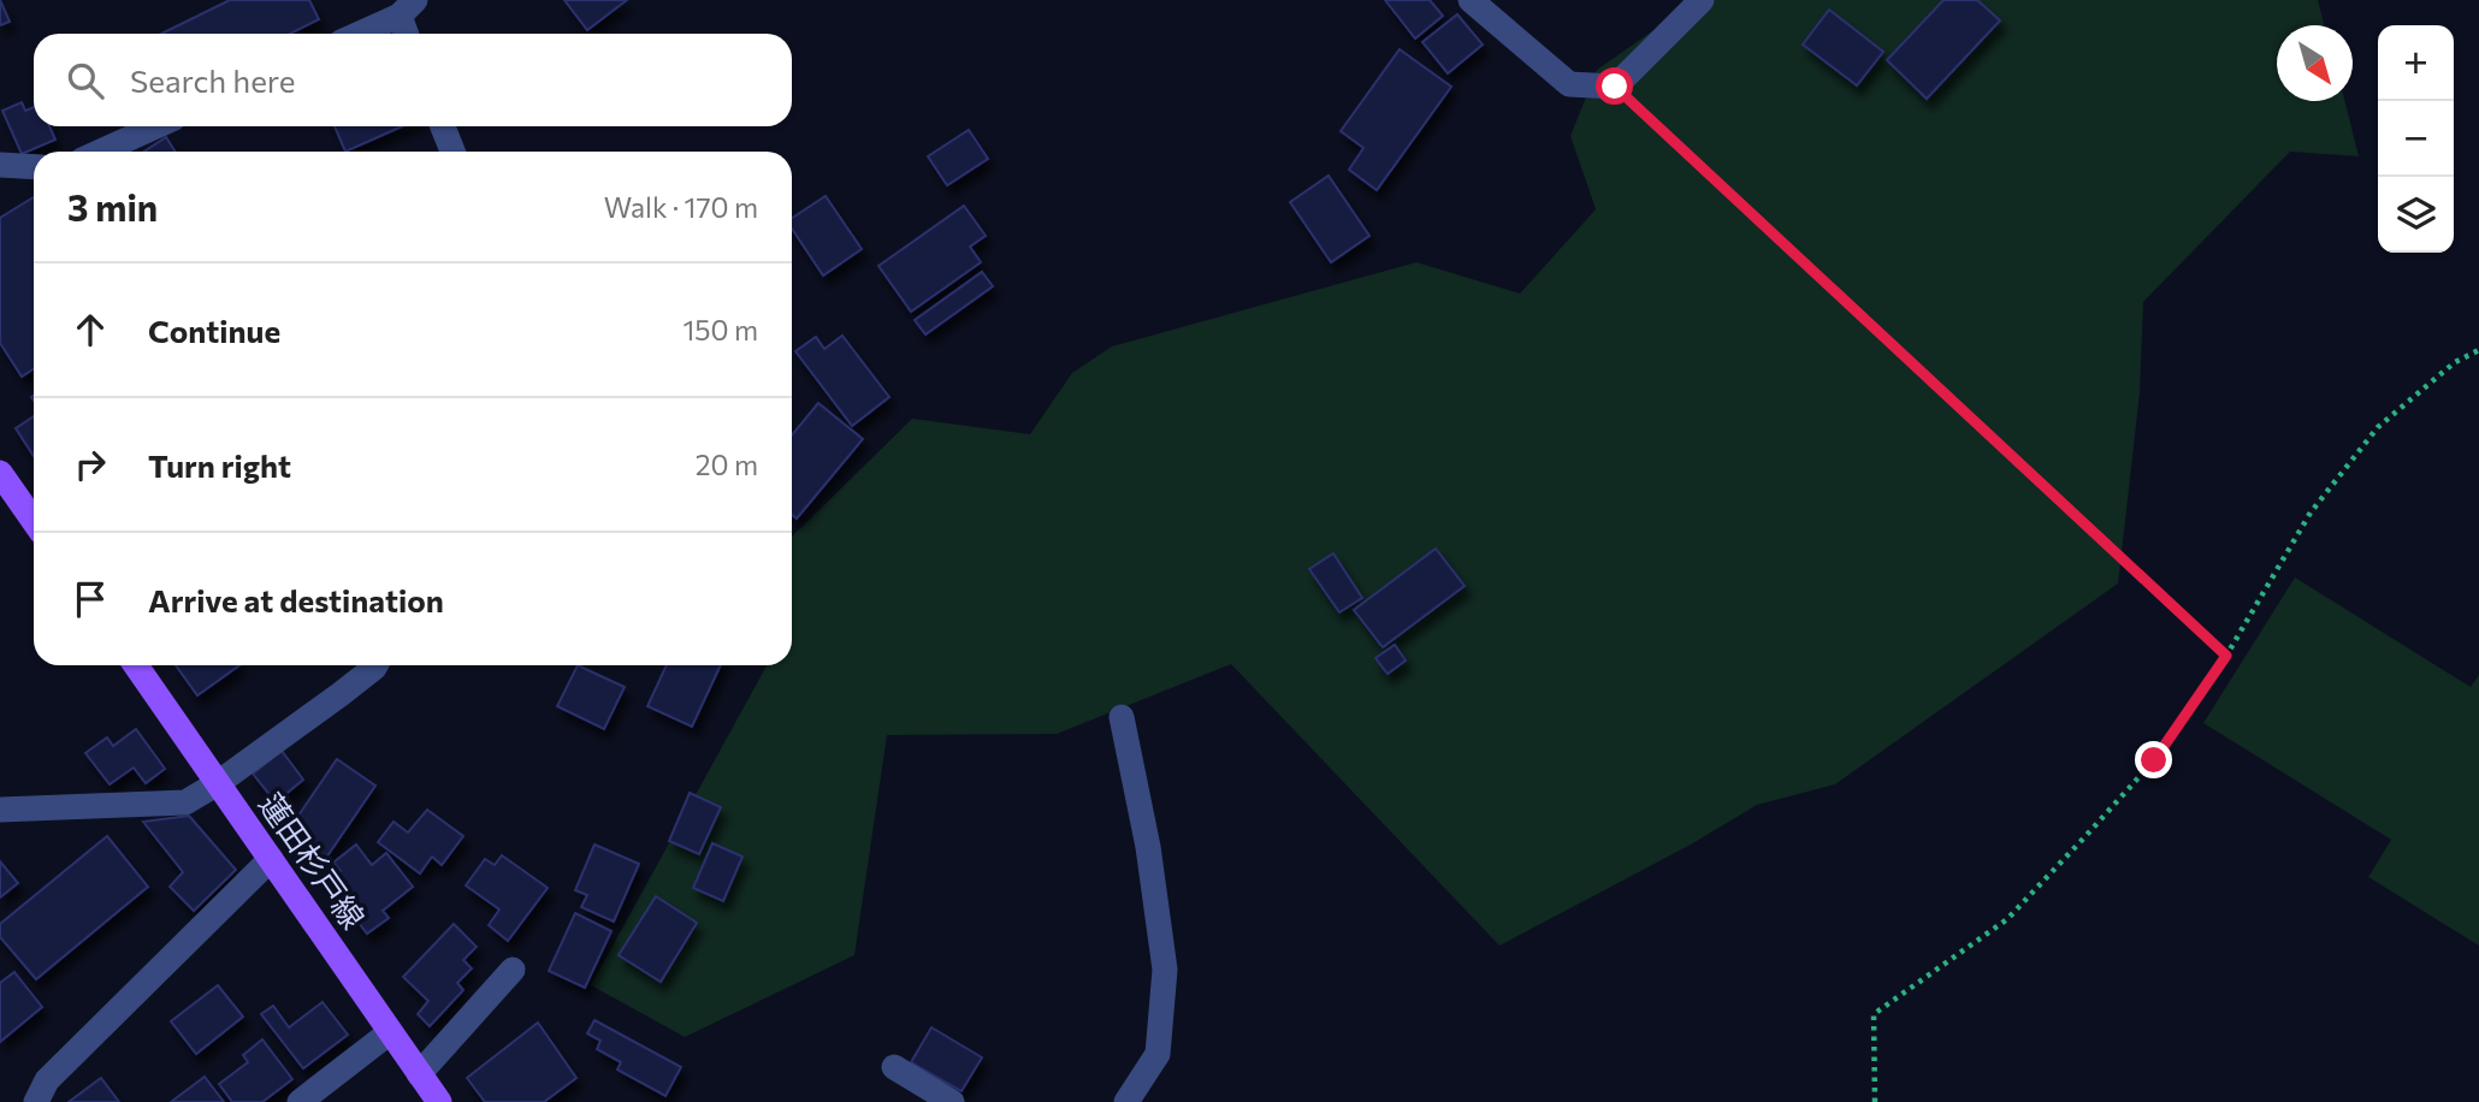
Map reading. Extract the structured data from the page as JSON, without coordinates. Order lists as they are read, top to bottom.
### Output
{
  "streets": {
    "main road": ["蓮田杉戸線"]
  },
  "north": "bottom right",
  "page": {
    "map_buttons": ["+", "−"],
    "search": "Search here",
    "heading": ["3 min", "Walk · 170 m"],
    "list": [
      ["Continue", "150 m"],
      ["Turn right", "20 m"],
      "Arrive at destination"
    ]
  }
}
